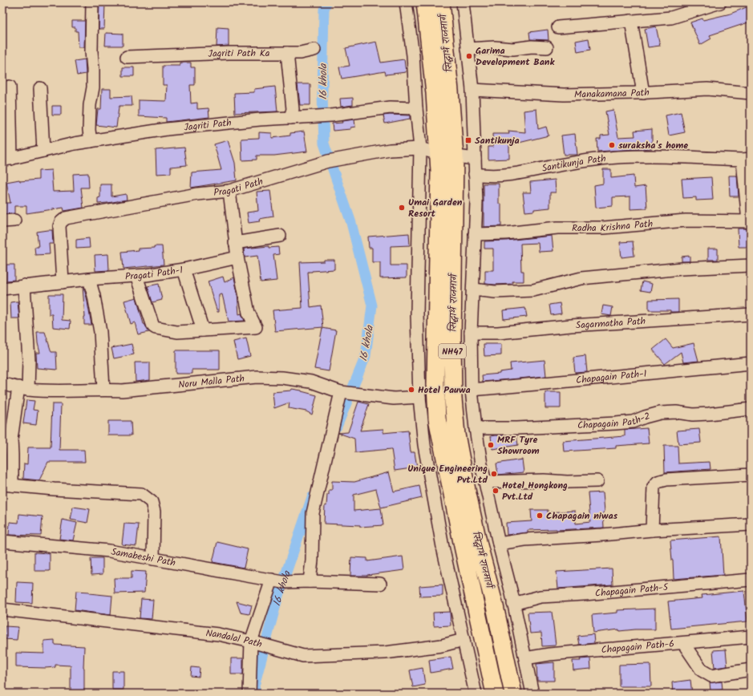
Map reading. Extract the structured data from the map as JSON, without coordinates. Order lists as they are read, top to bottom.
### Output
{
  "streets": {
    "highway": ["सिद्धार्थ राजमार्ग", "NH47"],
    "street": [
      "Jagriti Path Ka",
      "Manakamana Path",
      "Jagriti Path",
      "Santikunja Path",
      "Pragati Path",
      "Radha Krishna Path",
      "Pragati Path-1",
      "Sagarmatha Path",
      "Chapagain Path-1",
      "Noru Malla Path",
      "Chapagain Path-2",
      "Samabeshi Path",
      "Chapagain Path-5",
      "Nandalal Path",
      "Chapagain Path-6"
    ]
  },
  "crossings": [
    ["सिद्धार्थ राजमार्ग", "Pragati Path"],
    ["Pragati Path", "Pragati Path-1"]
  ],
  "water": ["16 khola"],
  "places": {
    "other": [
      "Garima Development Bank",
      "suraksha's home",
      "Umai Garden Resort",
      "Hotel Pauwa",
      "MRF Tyre Showroom",
      "Unique Engineering Pvt.Ltd",
      "Hotel Hongkong Pvt.Ltd",
      "Chapagain niwas"
    ],
    "transit": ["Santikunja"]
  }
}
